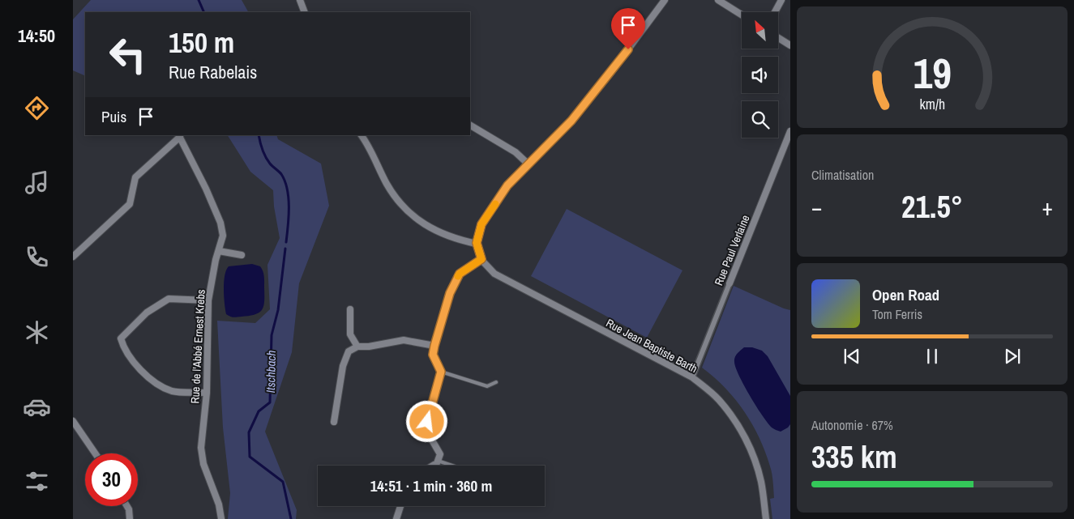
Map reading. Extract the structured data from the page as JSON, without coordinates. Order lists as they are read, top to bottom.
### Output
{
  "streets": {
    "street": ["Rue Paul Verlaine", "Rue Jean Baptiste Barth", "Rue de l'Abbé Ernest Krebs"]
  },
  "crossings": [
    ["Rue Paul Verlaine", "Rue Jean Baptiste Barth"]
  ],
  "water": ["Itschbach"],
  "north": "top left",
  "page": {
    "tabs": "14:50",
    "turn": ["150 m", "Rue Rabelais"],
    "then": "Puis",
    "tile": [
      "Climatisation",
      ["Autonomie · 67%", "335 km"]
    ],
    "heat": ["−", "21.5°", "+"],
    "song": ["Open Road", "Tom Ferris"],
    "limit": "30",
    "trip": "14:51 · 1 min · 360 m",
    "gauge": ["19", "km/h"]
  }
}
